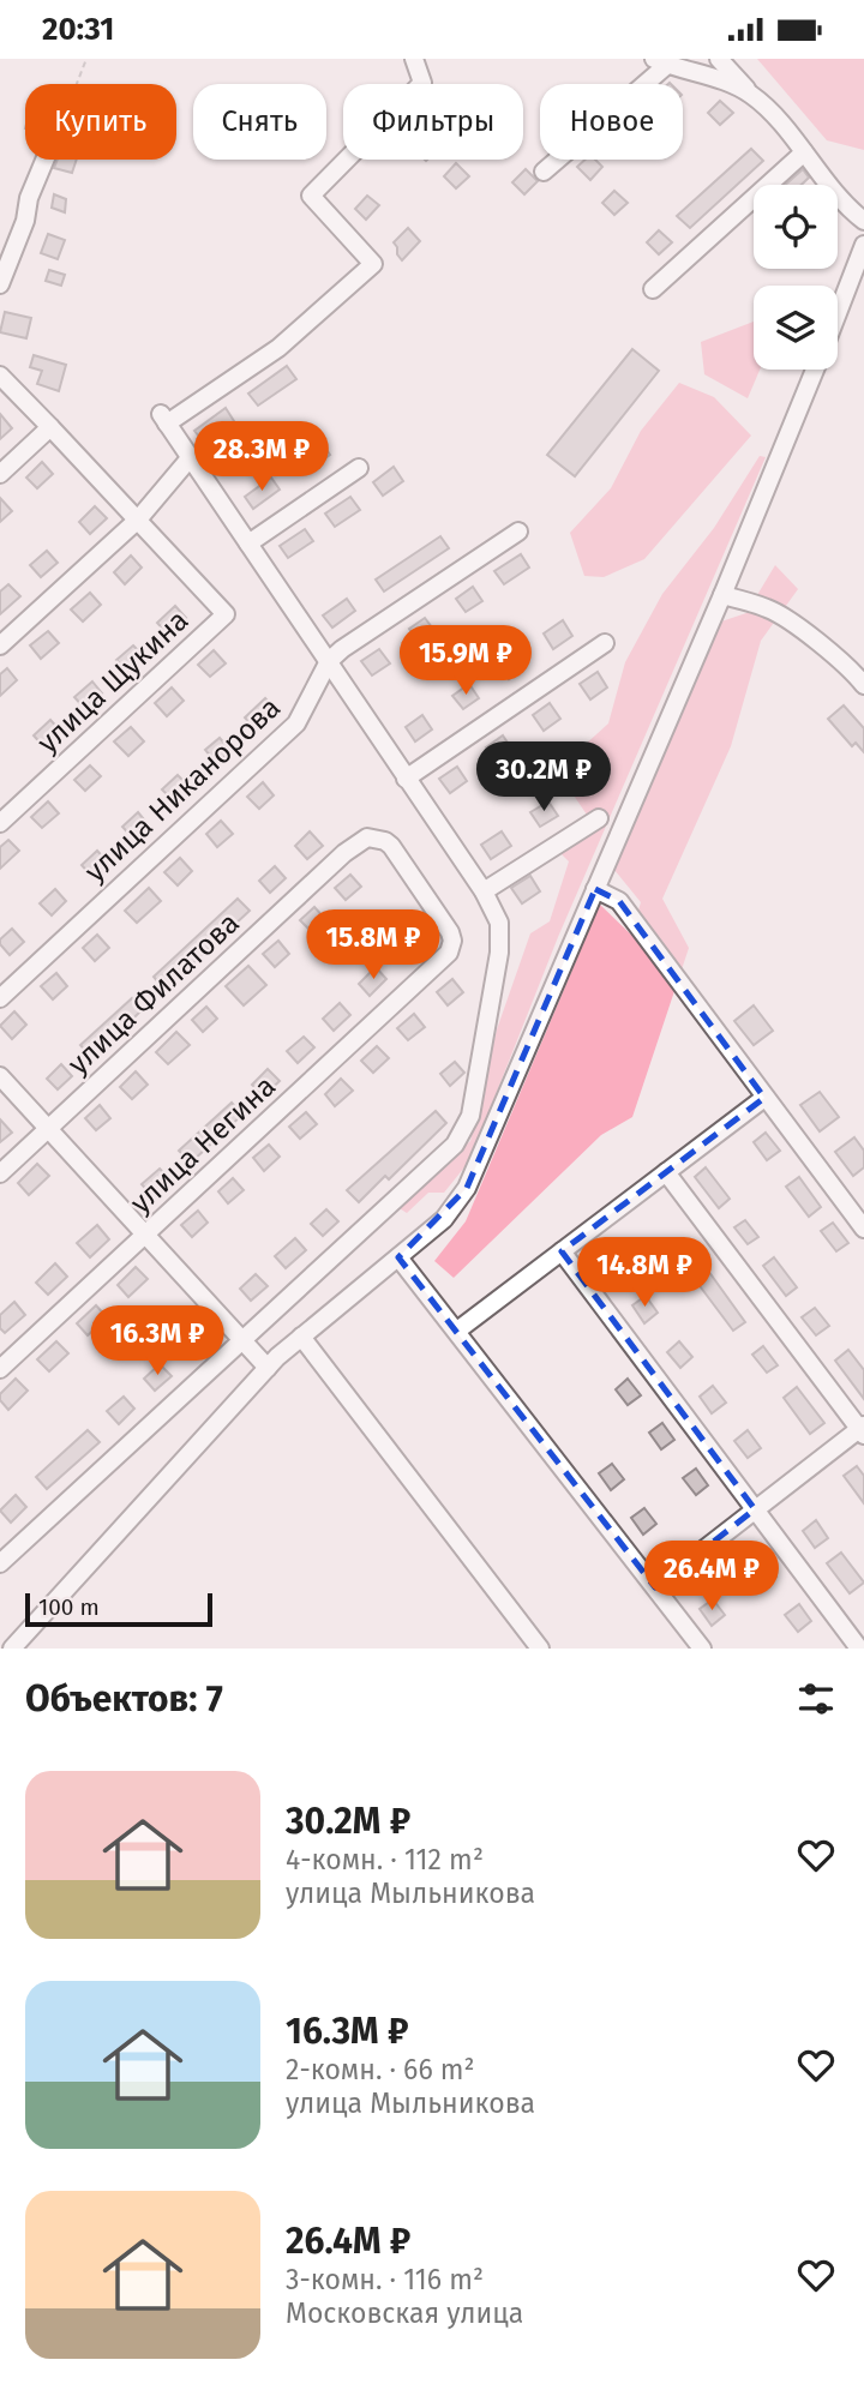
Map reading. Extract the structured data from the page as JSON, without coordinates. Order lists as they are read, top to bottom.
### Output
{
  "streets": {
    "street": [
      "улица Щукина",
      "улица Никанорова",
      "улица Филатова",
      "улица Негина"
    ]
  },
  "crossings": [
    ["улица Филатова", "улица Негина"]
  ],
  "scale_bar": "100 m",
  "page": {
    "status": "20:31",
    "chip": [
      "Купить",
      "Снять",
      "Фильтры",
      "Новое"
    ],
    "price": [
      "28.3M ₽",
      "15.9M ₽",
      "30.2M ₽",
      "15.8M ₽",
      "14.8M ₽",
      "16.3M ₽",
      "26.4M ₽"
    ],
    "scale": "100 m",
    "heading": "Объектов: 7",
    "list": [
      {
        "name": "30.2M ₽",
        "note": "4-комн. · 112 m² · улица Мыльникова"
      },
      {
        "name": "16.3M ₽",
        "note": "2-комн. · 66 m² · улица Мыльникова"
      },
      {
        "name": "26.4M ₽",
        "note": "3-комн. · 116 m² · Московская улица"
      }
    ]
  }
}
